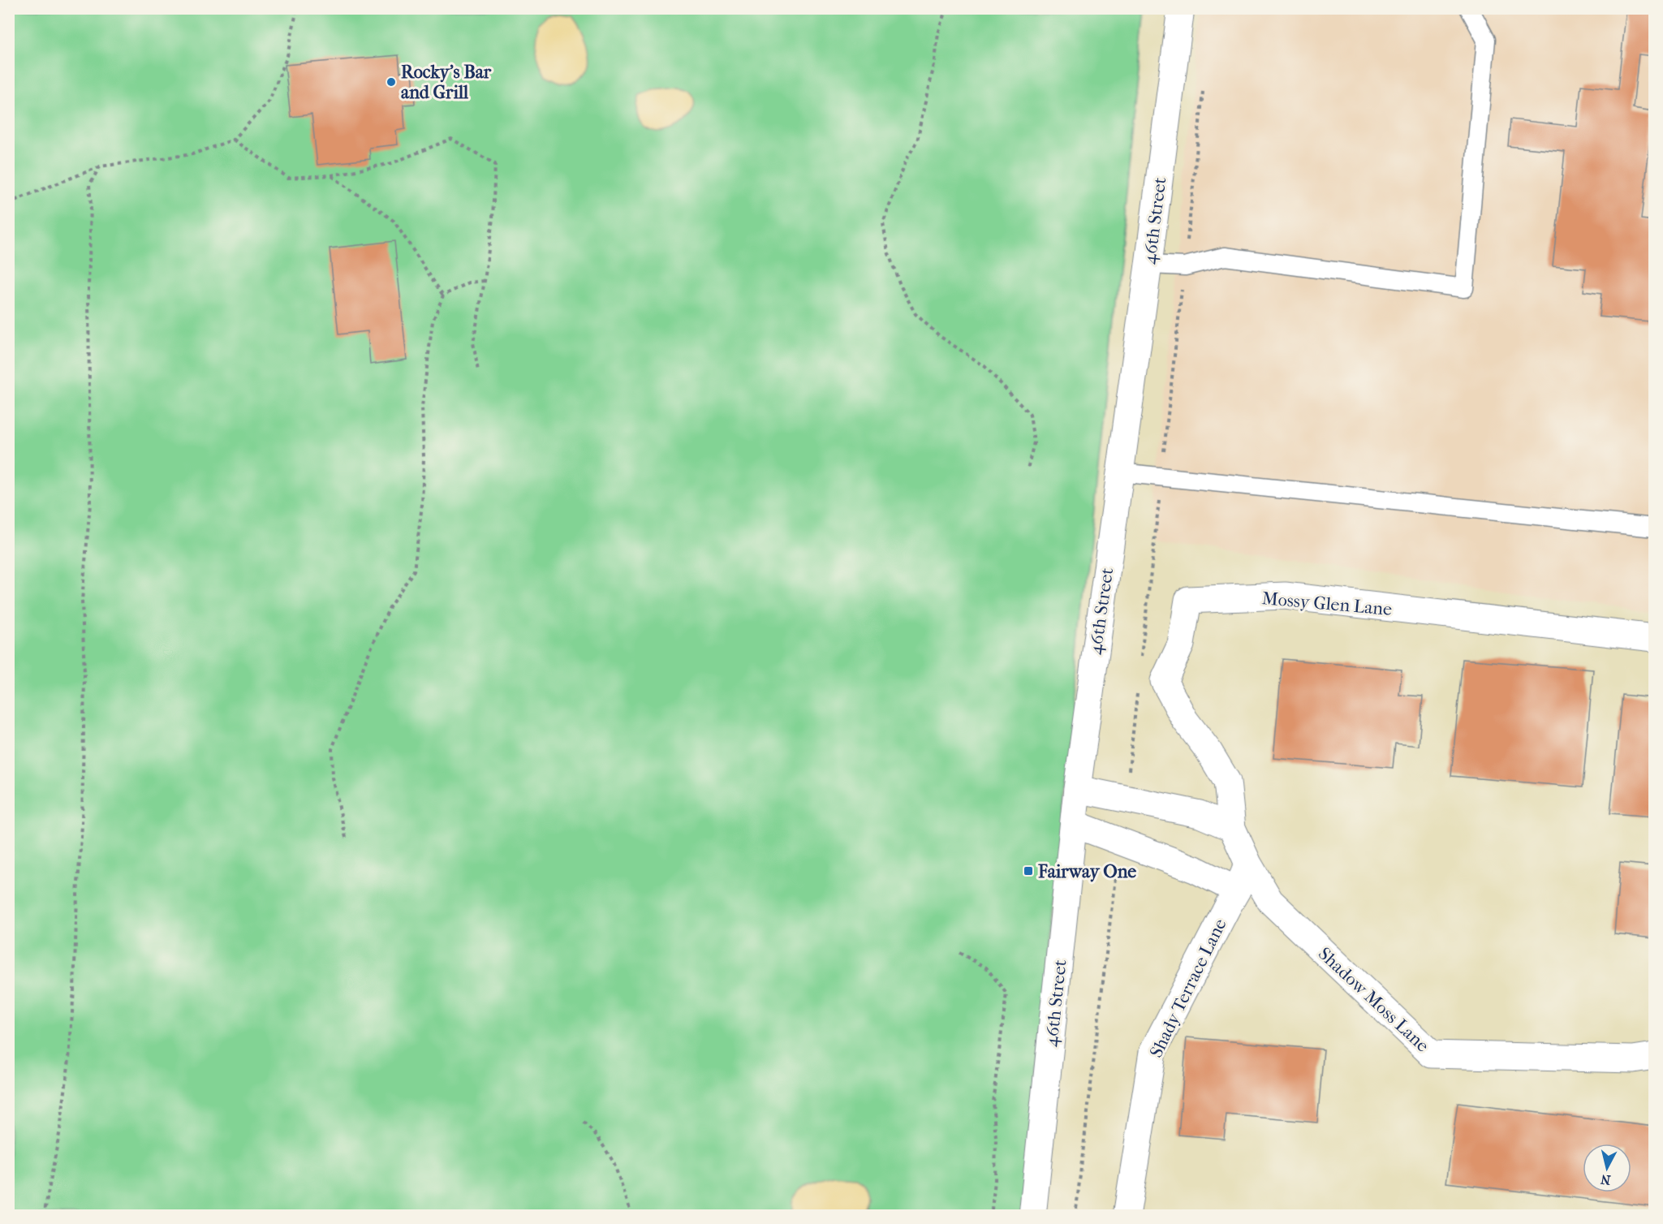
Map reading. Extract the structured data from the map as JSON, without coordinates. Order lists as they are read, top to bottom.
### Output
{
  "streets": {
    "street": [
      "46th Street",
      "Mossy Glen Lane",
      "Shady Terrace Lane",
      "Shadow Moss Lane"
    ]
  },
  "crossings": [
    ["Mossy Glen Lane", "Shadow Moss Lane"]
  ],
  "places": {
    "other": ["Rocky's Bar and Grill"],
    "transit": ["Fairway One"]
  },
  "north": "bottom"
}
